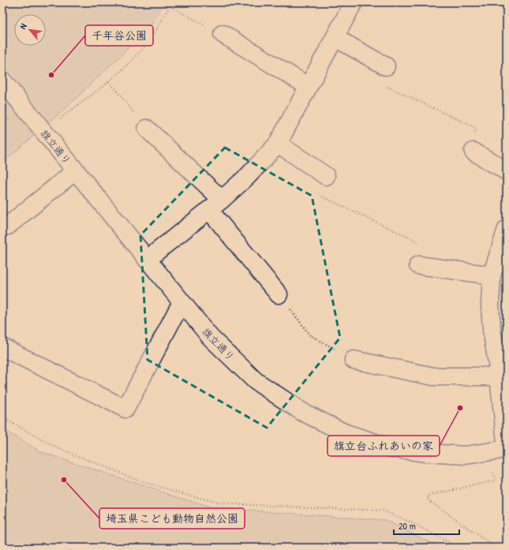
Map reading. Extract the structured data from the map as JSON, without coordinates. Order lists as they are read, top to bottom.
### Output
{
  "streets": {
    "street": ["旗立通り"]
  },
  "places": ["千年谷公園", "旗立台ふれあいの家", "埼玉県こども動物自然公園"],
  "scale_bar": "20 m",
  "north": "top left"
}
